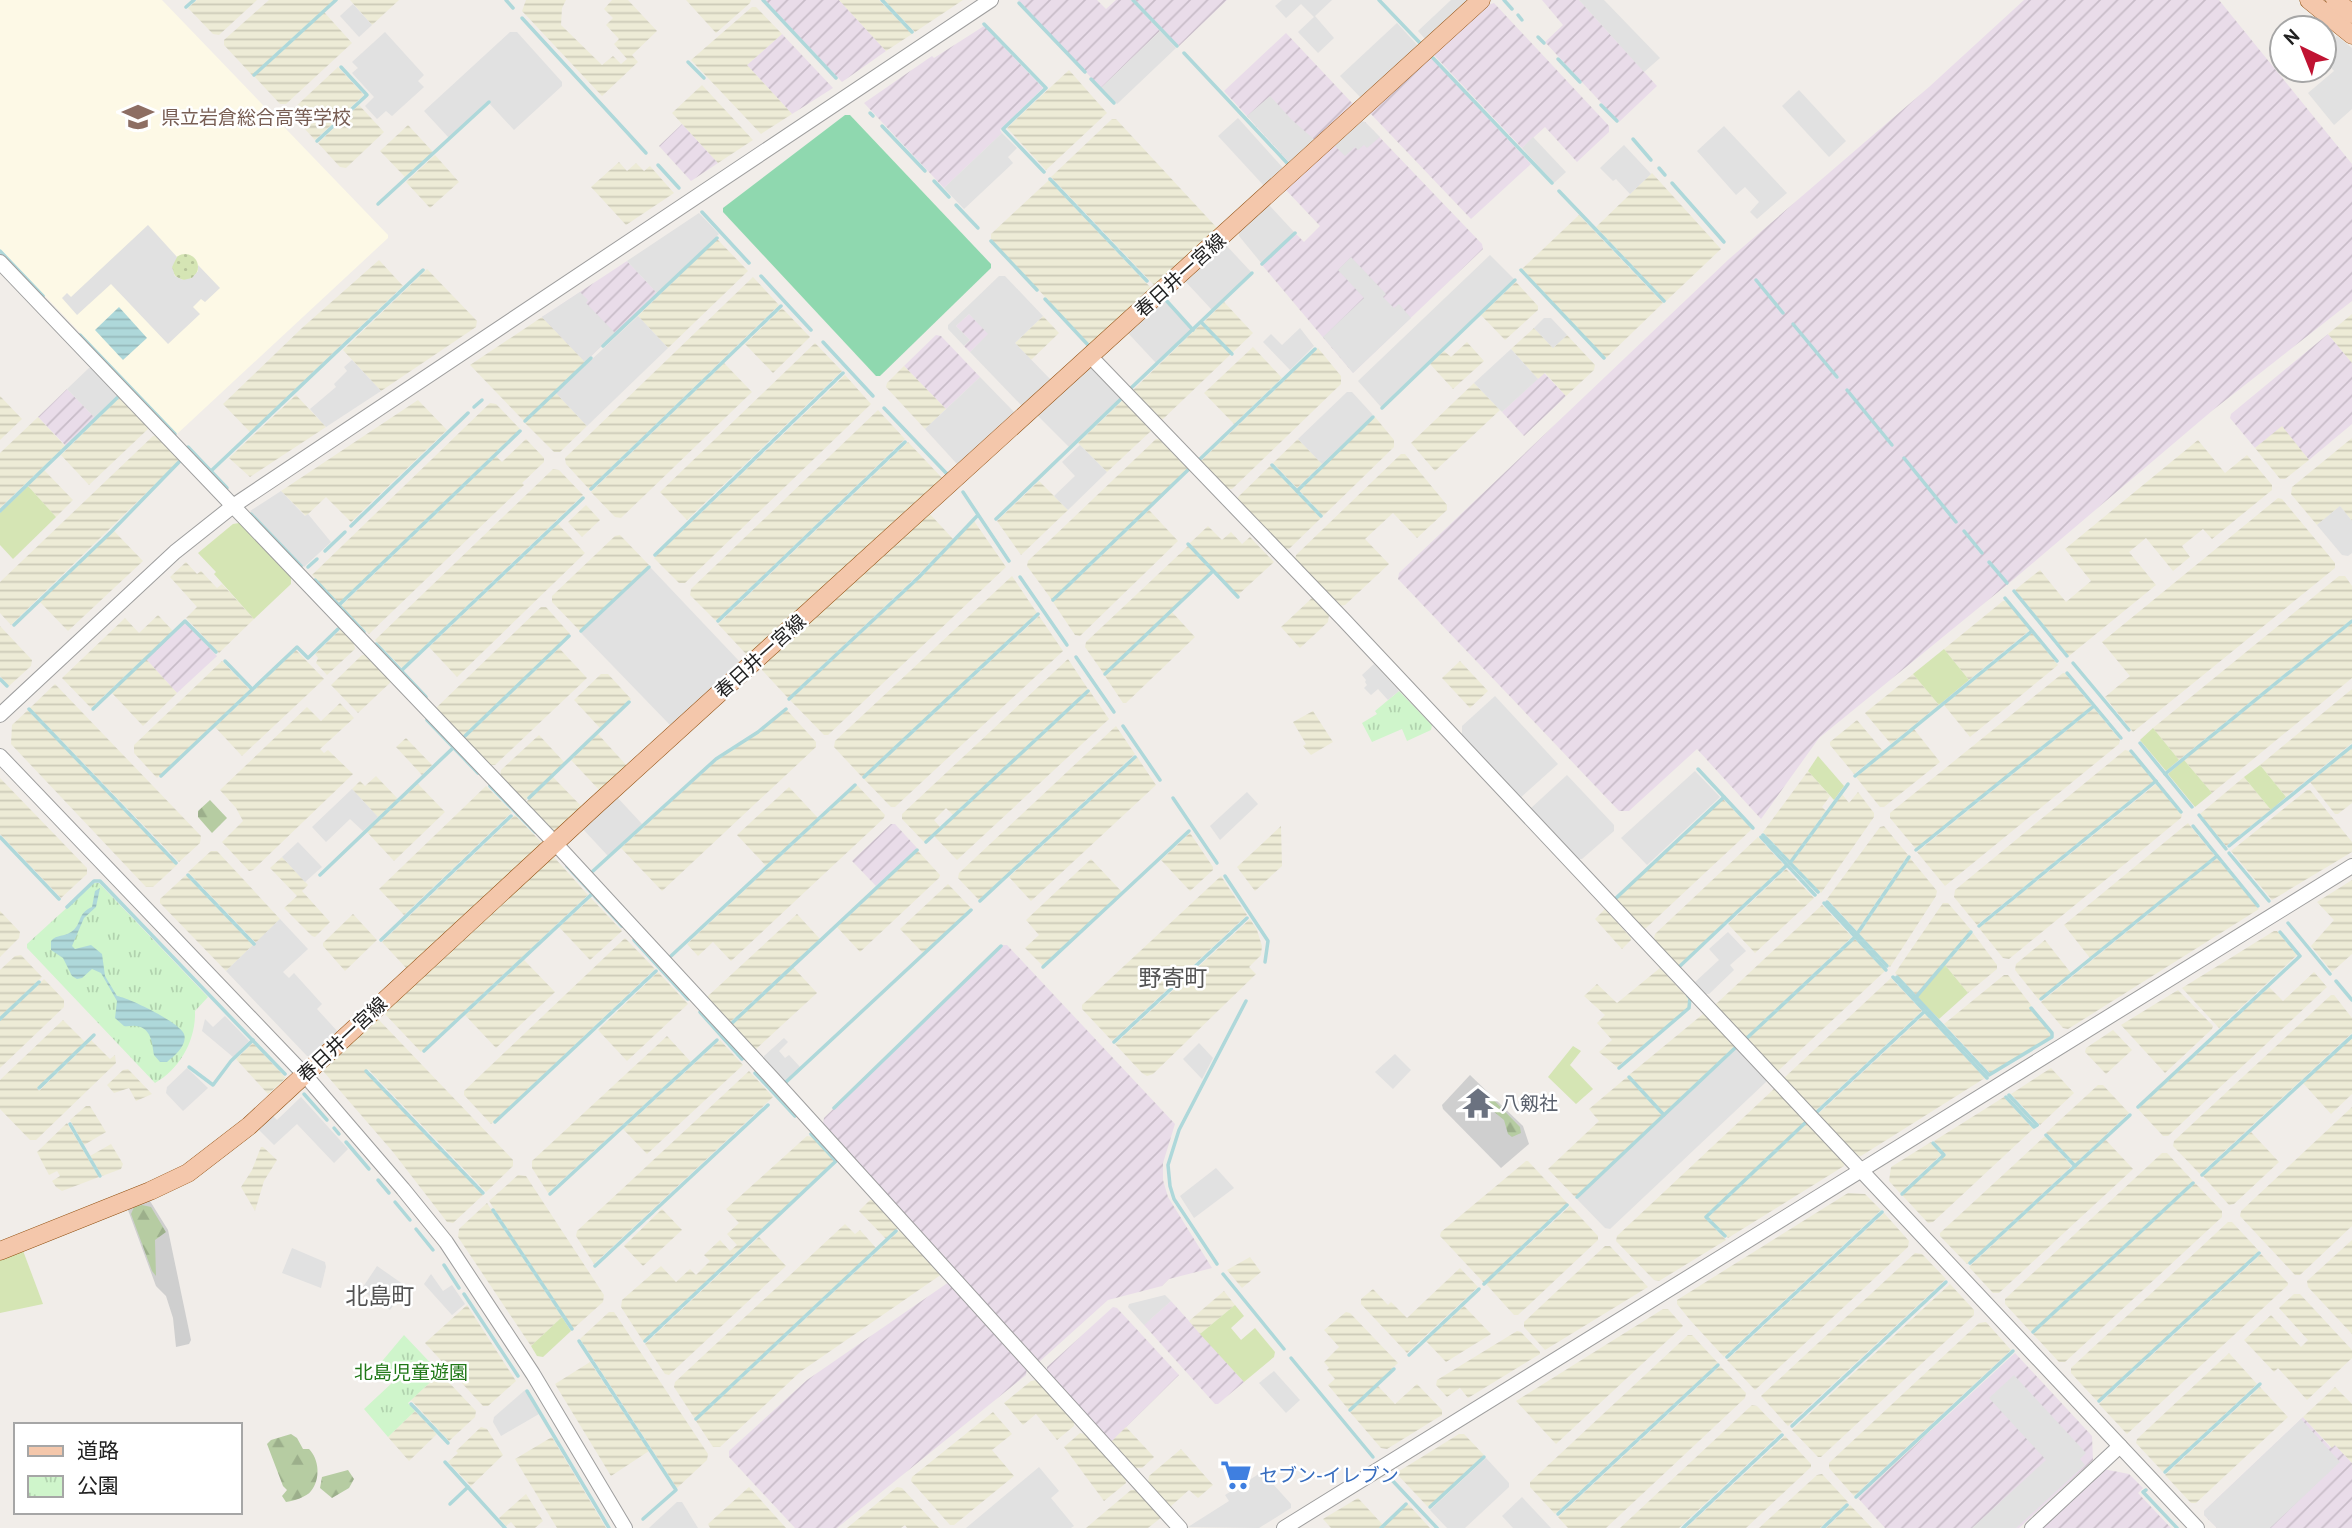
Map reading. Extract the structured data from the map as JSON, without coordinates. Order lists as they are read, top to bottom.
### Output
{
  "streets": {
    "main road": ["春日井一宮線"]
  },
  "districts": ["野寄町", "北島町"],
  "parks": ["北島児童遊園"],
  "places": {
    "school or university": ["県立岩倉総合高等学校"],
    "temple": ["八剱社"],
    "supermarket": ["セブン-イレブン"]
  },
  "legend": ["道路", "公園"],
  "north": "top left"
}
